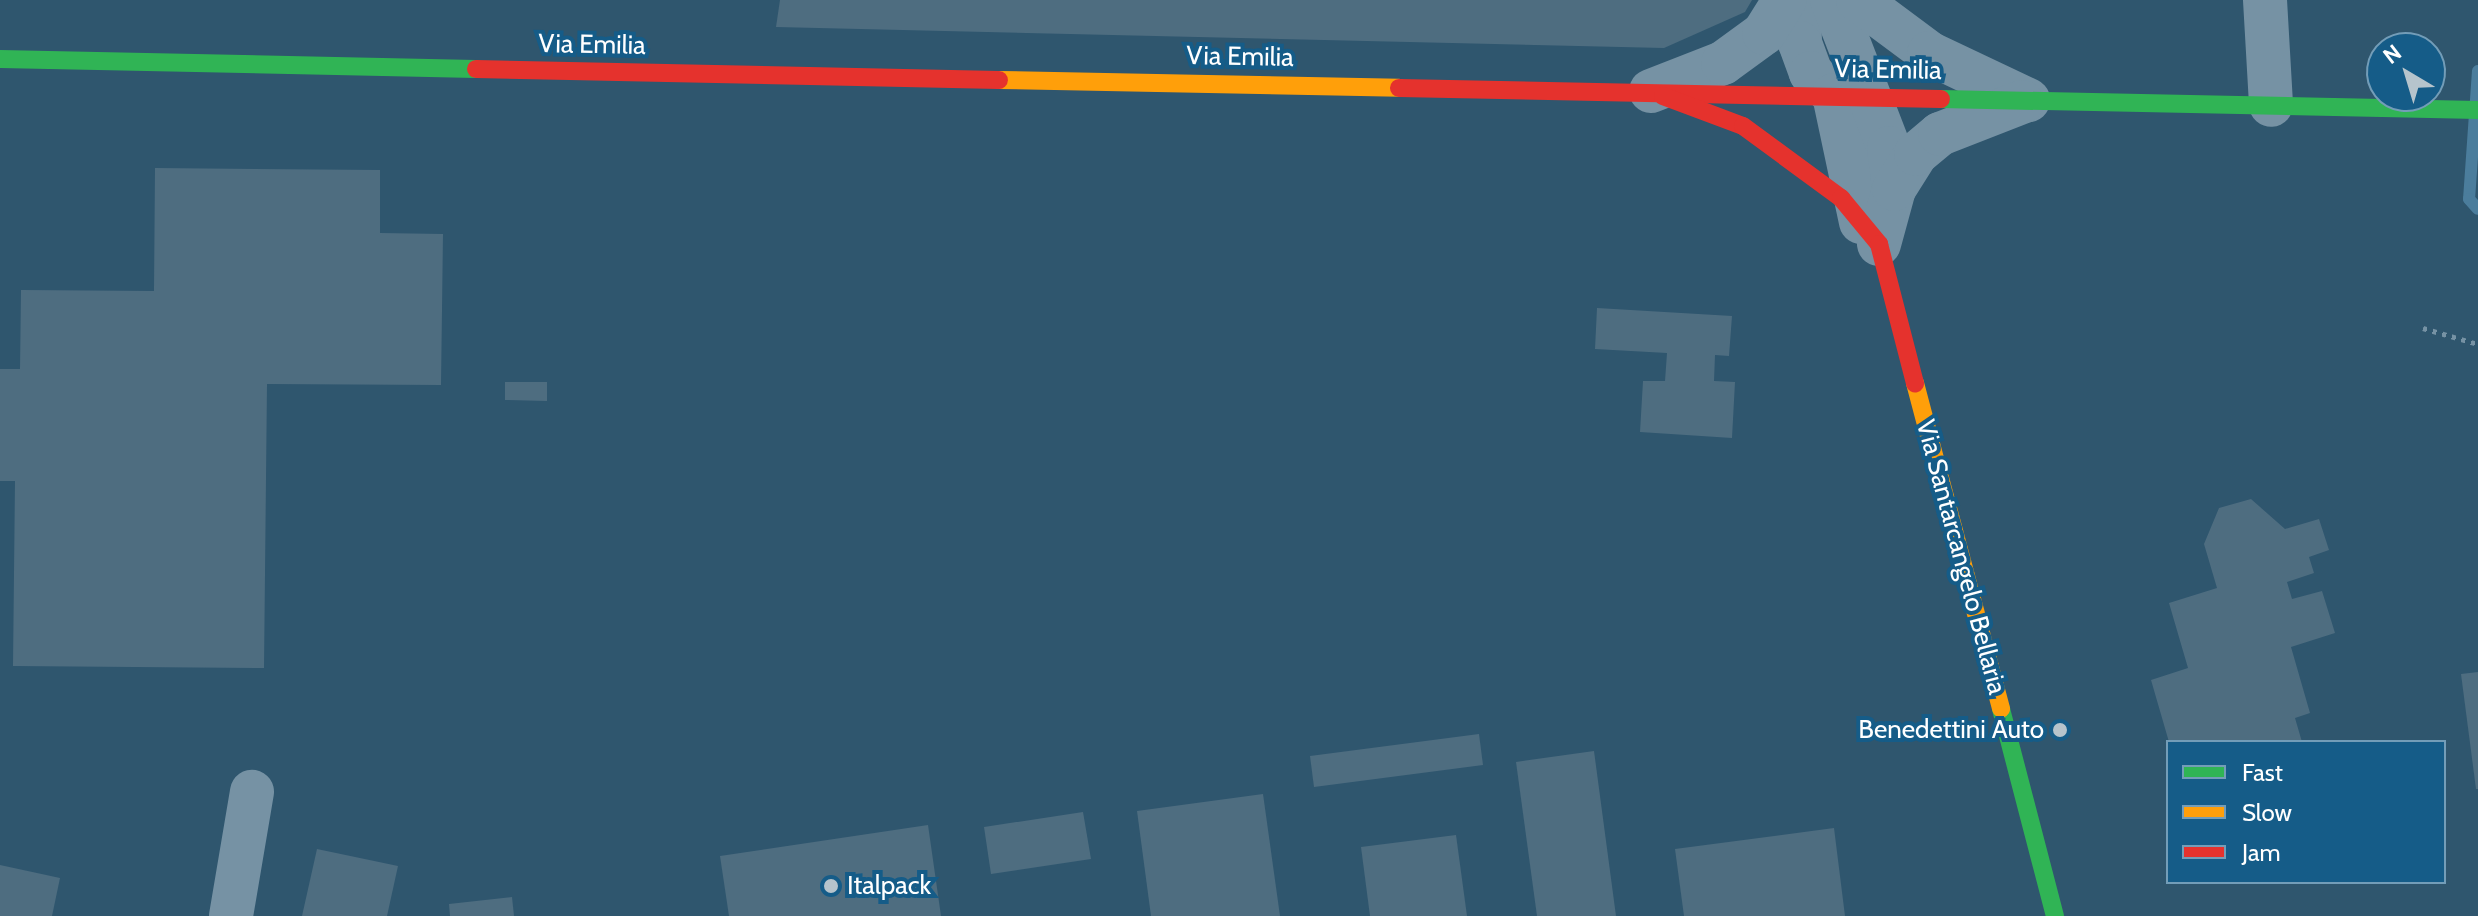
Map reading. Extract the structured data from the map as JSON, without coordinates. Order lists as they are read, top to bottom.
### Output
{
  "streets": {
    "main road": ["Via Emilia", "Via Santarcangelo Bellaria"]
  },
  "crossings": [
    ["Via Emilia", "Via Santarcangelo Bellaria"]
  ],
  "places": ["Benedettini Auto", "Italpack"],
  "legend": ["Fast", "Slow", "Jam"],
  "north": "top left"
}
